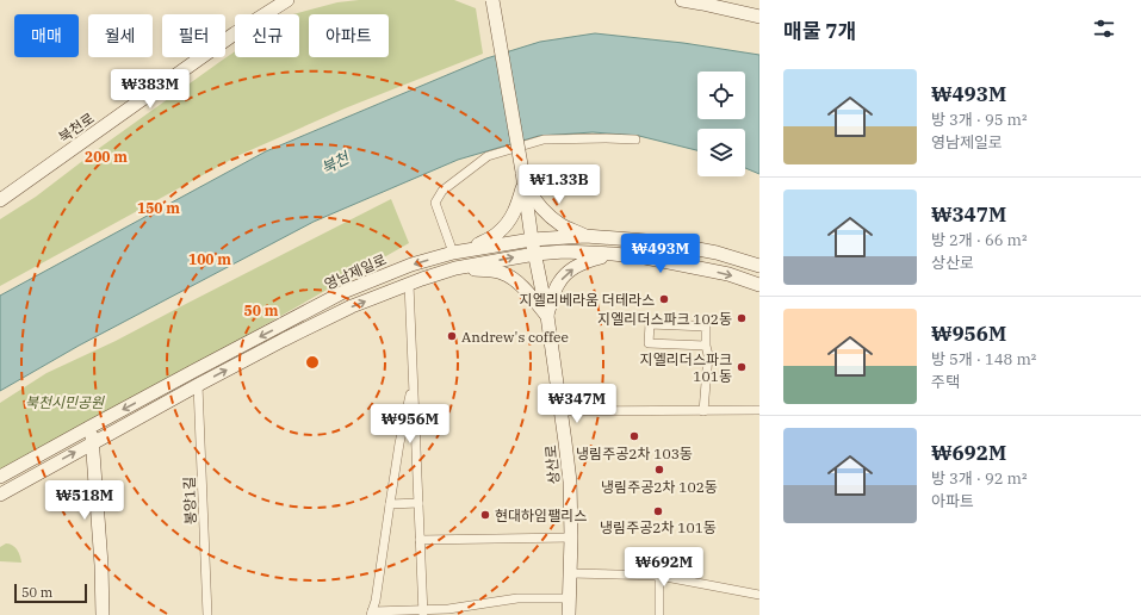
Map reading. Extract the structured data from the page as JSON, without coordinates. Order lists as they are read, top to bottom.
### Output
{
  "streets": {
    "street": [
      "북천로",
      "영남제일로",
      "상산로",
      "봉양1길"
    ]
  },
  "crossings": [
    ["영남제일로", "상산로"]
  ],
  "water": ["북천"],
  "parks": ["북천시민공원"],
  "places": [
    "지엘리베라움 더테라스",
    "지엘리더스파크 102동",
    "Andrew's coffee",
    "지엘리더스파크 101동",
    "냉림주공2차 103동",
    "냉림주공2차 102동",
    "냉림주공2차 101동",
    "현대하임팰리스"
  ],
  "scale_bar": "50 m",
  "page": {
    "heading": "매물 7개",
    "chip": [
      "매매",
      "월세",
      "필터",
      "신규",
      "아파트"
    ],
    "list": [
      {
        "name": "₩493M",
        "note": "방 3개 · 95 m² · 영남제일로"
      },
      {
        "name": "₩347M",
        "note": "방 2개 · 66 m² · 상산로"
      },
      {
        "name": "₩956M",
        "note": "방 5개 · 148 m² · 주택"
      },
      {
        "name": "₩692M",
        "note": "방 3개 · 92 m² · 아파트"
      }
    ],
    "price": [
      "₩383M",
      "₩1.33B",
      "₩493M",
      "₩347M",
      "₩956M",
      "₩518M",
      "₩692M"
    ],
    "scale": "50 m"
  },
  "rings": [
    "200 m",
    "150 m",
    "100 m",
    "50 m"
  ]
}
